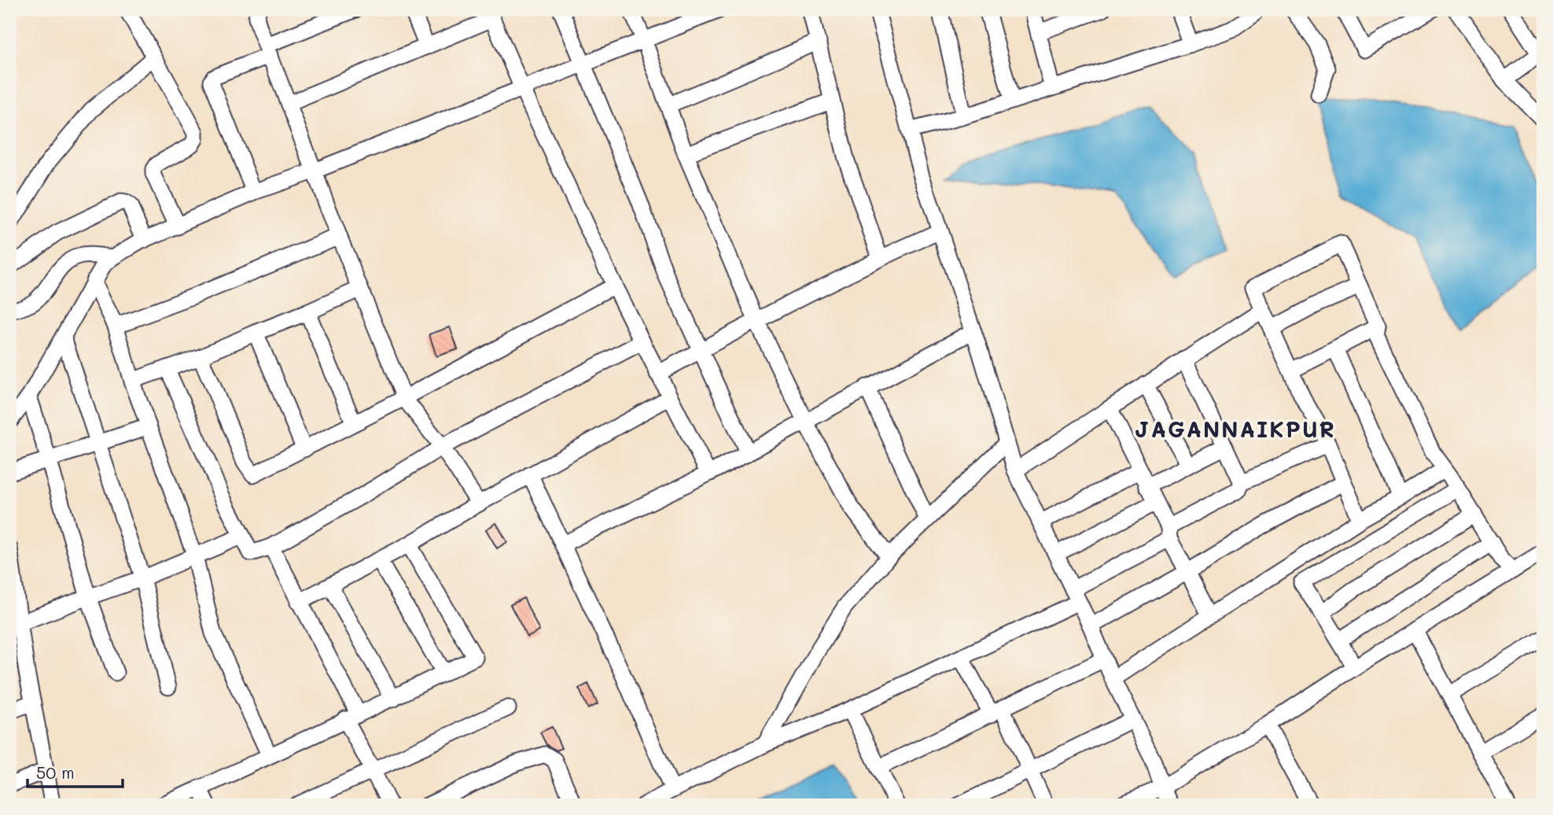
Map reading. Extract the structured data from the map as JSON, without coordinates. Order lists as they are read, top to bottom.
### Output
{
  "districts": ["JAGANNAIKPUR"],
  "scale_bar": "50 m"
}
